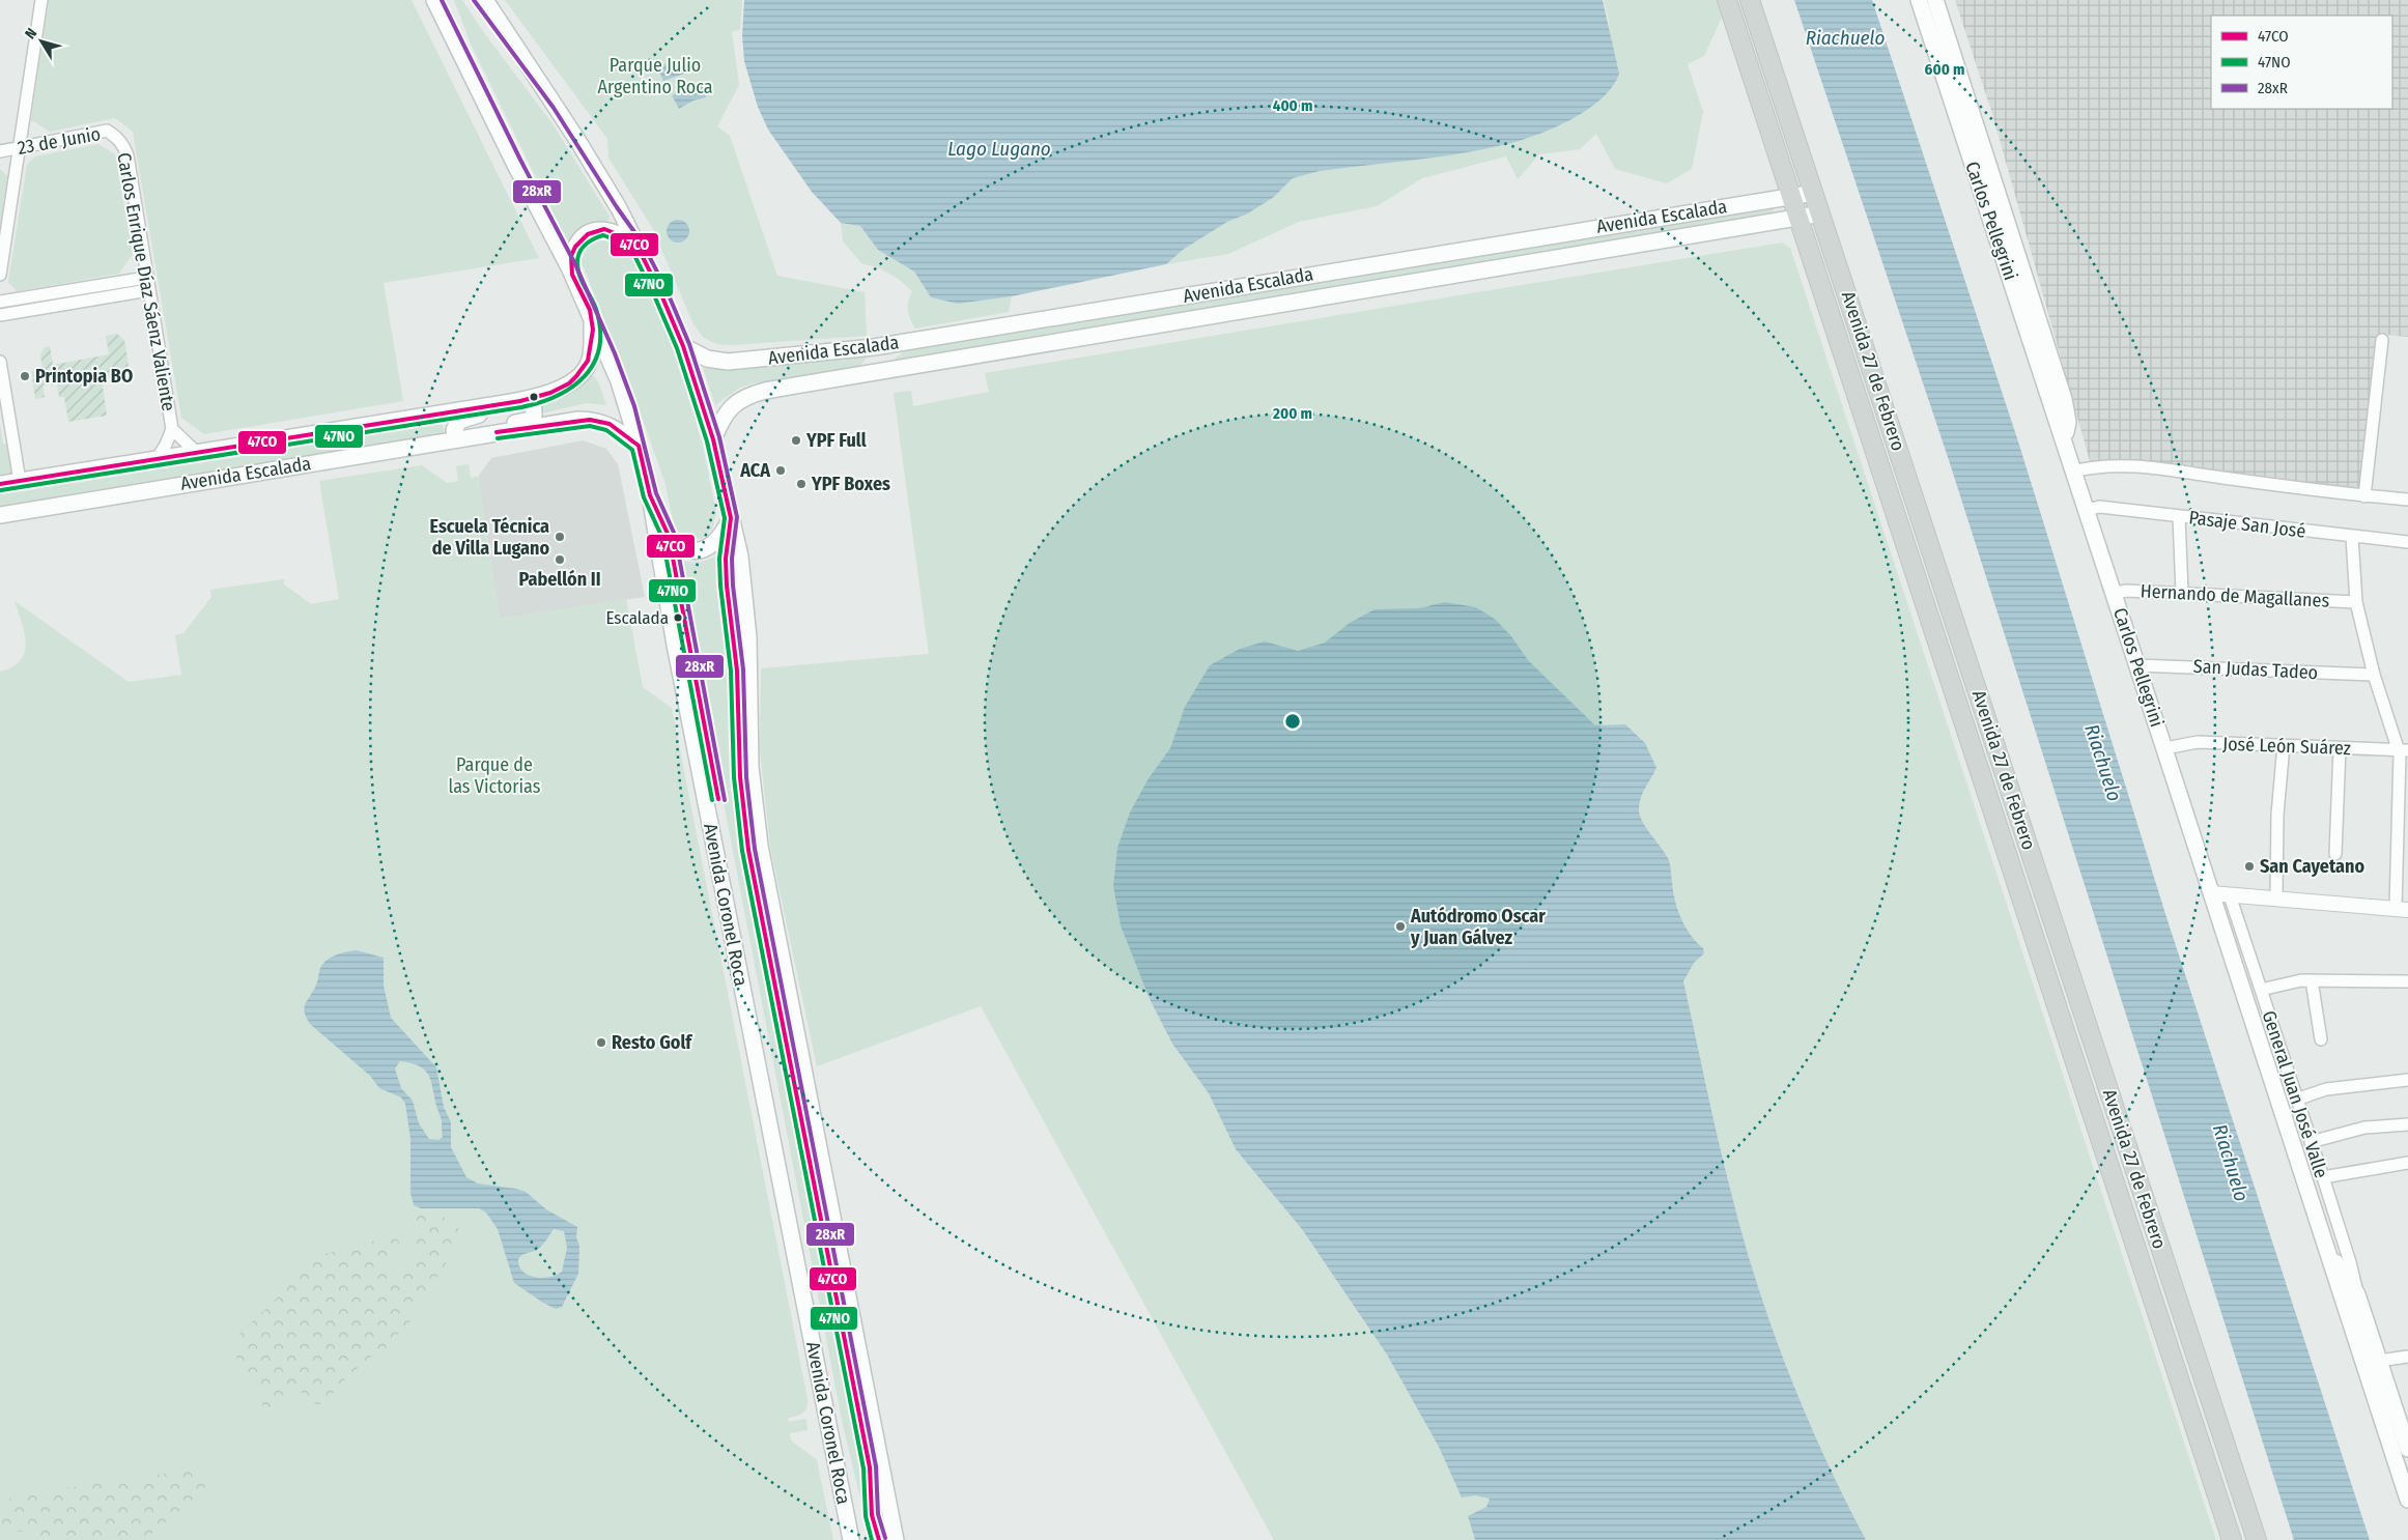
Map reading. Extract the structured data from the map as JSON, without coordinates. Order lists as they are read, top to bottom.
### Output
{
  "streets": {
    "main road": [
      "Avenida Escalada",
      "Carlos Pellegrini",
      "Avenida 27 de Febrero",
      "Avenida Coronel Roca",
      "General Juan José Valle"
    ],
    "street": [
      "23 de Junio",
      "Carlos Enrique Díaz Sáenz Valiente",
      "Pasaje San José",
      "Hernando de Magallanes",
      "San Judas Tadeo",
      "José León Suárez"
    ]
  },
  "crossings": [
    ["23 de Junio", "Carlos Enrique Díaz Sáenz Valiente"],
    ["Avenida Escalada", "Carlos Enrique Díaz Sáenz Valiente"],
    ["Avenida Escalada", "Avenida 27 de Febrero"],
    ["Avenida Escalada", "Avenida Coronel Roca"],
    ["Carlos Pellegrini", "Pasaje San José"],
    ["Carlos Pellegrini", "Hernando de Magallanes"],
    ["Carlos Pellegrini", "San Judas Tadeo"],
    ["Carlos Pellegrini", "José León Suárez"],
    ["Carlos Pellegrini", "General Juan José Valle"]
  ],
  "water": ["Riachuelo", "Lago Lugano"],
  "parks": ["Parque Julio Argentino Roca", "Parque de las Victorias"],
  "places": [
    "Printopia BO",
    "YPF Full",
    "ACA",
    "YPF Boxes",
    "Escuela Técnica de Villa Lugano",
    "Pabellón II",
    "Escalada",
    "San Cayetano",
    "Autódromo Oscar y Juan Gálvez",
    "Resto Golf"
  ],
  "lines": ["transit line 28xR", "transit line 47CO", "transit line 47NO"],
  "legend": ["47CO", "47NO", "28xR"],
  "north": "top left",
  "rings": ["600 m", "400 m", "200 m"]
}
